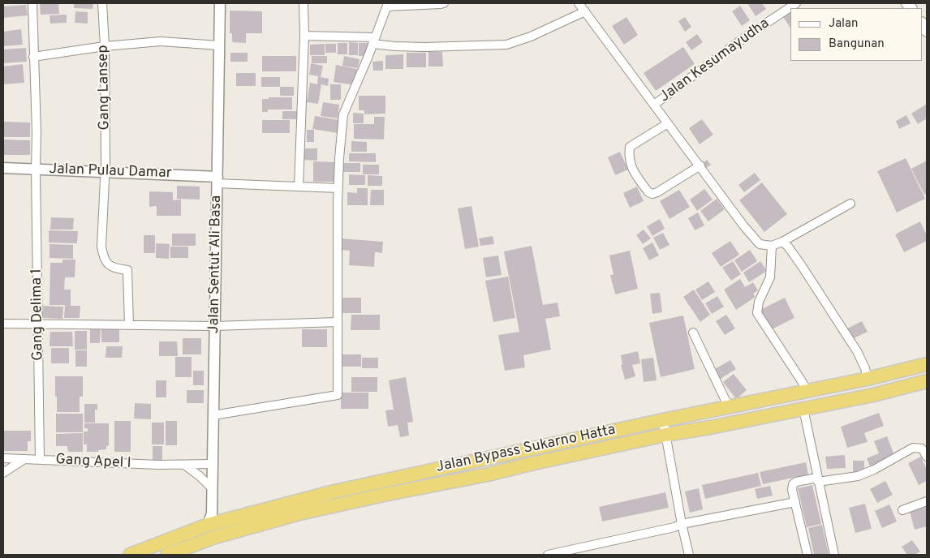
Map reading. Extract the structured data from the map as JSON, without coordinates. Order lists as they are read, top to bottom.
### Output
{
  "streets": {
    "highway": ["Jalan Bypass Sukarno Hatta"],
    "street": [
      "Jalan Kesumayudha",
      "Gang Lansep",
      "Jalan Pulau Damar",
      "Jalan Sentut Ali Basa",
      "Gang Delima 1",
      "Gang Apel I"
    ]
  },
  "crossings": [
    ["Gang Lansep", "Jalan Pulau Damar"],
    ["Jalan Pulau Damar", "Jalan Sentut Ali Basa"],
    ["Jalan Pulau Damar", "Gang Delima 1"],
    ["Jalan Sentut Ali Basa", "Jalan Bypass Sukarno Hatta"],
    ["Jalan Sentut Ali Basa", "Gang Apel I"],
    ["Gang Delima 1", "Gang Apel I"]
  ],
  "legend": ["Jalan", "Bangunan"]
}
